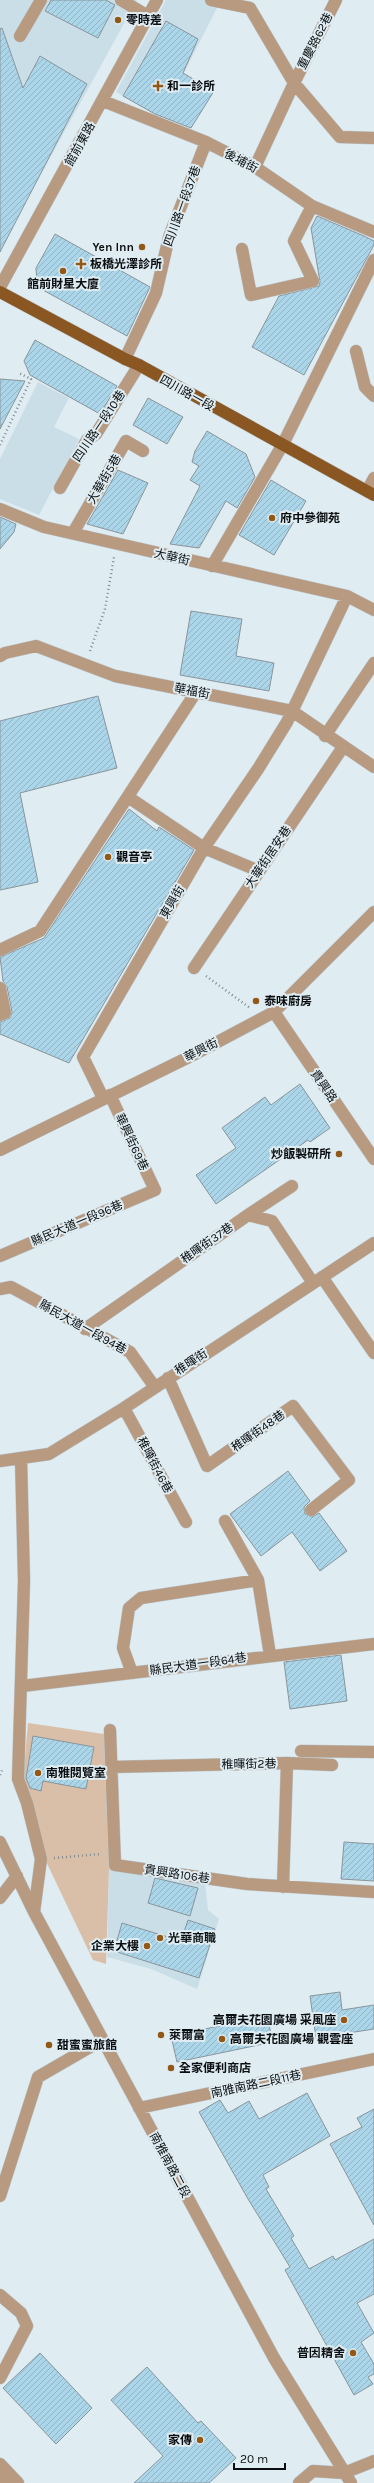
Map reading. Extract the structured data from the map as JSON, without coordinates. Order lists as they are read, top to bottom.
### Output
{
  "streets": {
    "main road": ["四川路一段"],
    "street": [
      "重慶路62巷",
      "館前東路",
      "後埔街",
      "四川路一段37巷",
      "四川路一段10巷",
      "大華街5巷",
      "大華街",
      "華福街",
      "大華街居安巷",
      "東興街",
      "華興街",
      "貴興路",
      "華興街69巷",
      "縣民大道一段96巷",
      "稚暉街37巷",
      "縣民大道一段94巷",
      "稚暉街",
      "稚暉街48巷",
      "稚暉街46巷",
      "縣民大道一段64巷",
      "稚暉街2巷",
      "貴興路106巷",
      "南雅南路二段11巷",
      "南雅南路二段"
    ]
  },
  "crossings": [
    ["重慶路62巷", "後埔街"],
    ["館前東路", "後埔街"],
    ["後埔街", "四川路一段37巷"],
    ["四川路一段37巷", "四川路一段"],
    ["四川路一段", "四川路一段10巷"],
    ["大華街5巷", "大華街"],
    ["華福街", "大華街居安巷"],
    ["華福街", "東興街"],
    ["東興街", "華興街"],
    ["東興街", "華興街69巷"],
    ["華興街", "貴興路"],
    ["華興街", "華興街69巷"],
    ["華興街69巷", "縣民大道一段96巷"],
    ["稚暉街37巷", "縣民大道一段94巷"],
    ["縣民大道一段94巷", "稚暉街"],
    ["稚暉街", "稚暉街48巷"],
    ["稚暉街", "稚暉街46巷"],
    ["稚暉街2巷", "貴興路106巷"],
    ["南雅南路二段11巷", "南雅南路二段"]
  ],
  "places": {
    "other": [
      "零時差",
      "Yen Inn",
      "館前財星大廈",
      "府中參御苑",
      "觀音亭",
      "泰味廚房",
      "炒飯製研所",
      "南雅閱覽室",
      "光華商職",
      "企業大樓",
      "高爾夫花園廣場 采風座",
      "萊爾富",
      "高爾夫花園廣場 觀雲座",
      "甜蜜蜜旅館",
      "全家便利商店",
      "普因精舍",
      "家傳"
    ],
    "health": ["和一診所", "板橋光澤診所"]
  },
  "scale_bar": "20 m"
}
